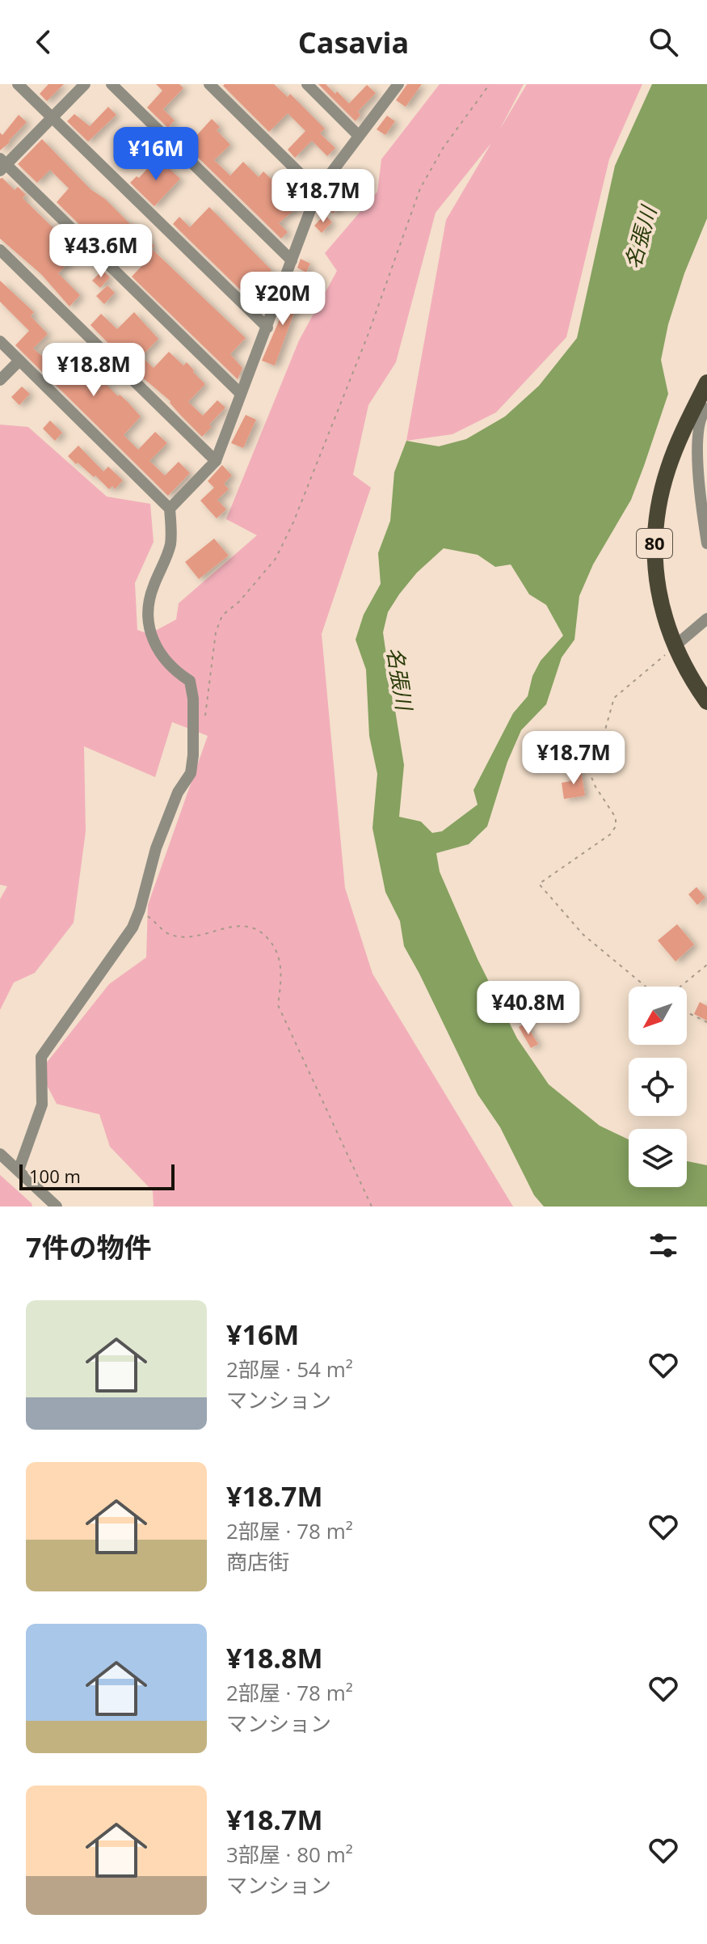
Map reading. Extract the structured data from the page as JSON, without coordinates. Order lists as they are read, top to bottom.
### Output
{
  "streets": {
    "main road": ["80"]
  },
  "water": ["名張川"],
  "scale_bar": "100 m",
  "north": "bottom left",
  "page": {
    "header": "Casavia",
    "price": [
      "¥16M",
      "¥18.7M",
      "¥43.6M",
      "¥20M",
      "¥18.8M",
      "¥18.7M",
      "¥40.8M"
    ],
    "scale": "100 m",
    "heading": "7件の物件",
    "list": [
      {
        "name": "¥16M",
        "note": "2部屋 · 54 m² · マンション"
      },
      {
        "name": "¥18.7M",
        "note": "2部屋 · 78 m² · 商店街"
      },
      {
        "name": "¥18.8M",
        "note": "2部屋 · 78 m² · マンション"
      },
      {
        "name": "¥18.7M",
        "note": "3部屋 · 80 m² · マンション"
      }
    ]
  }
}
